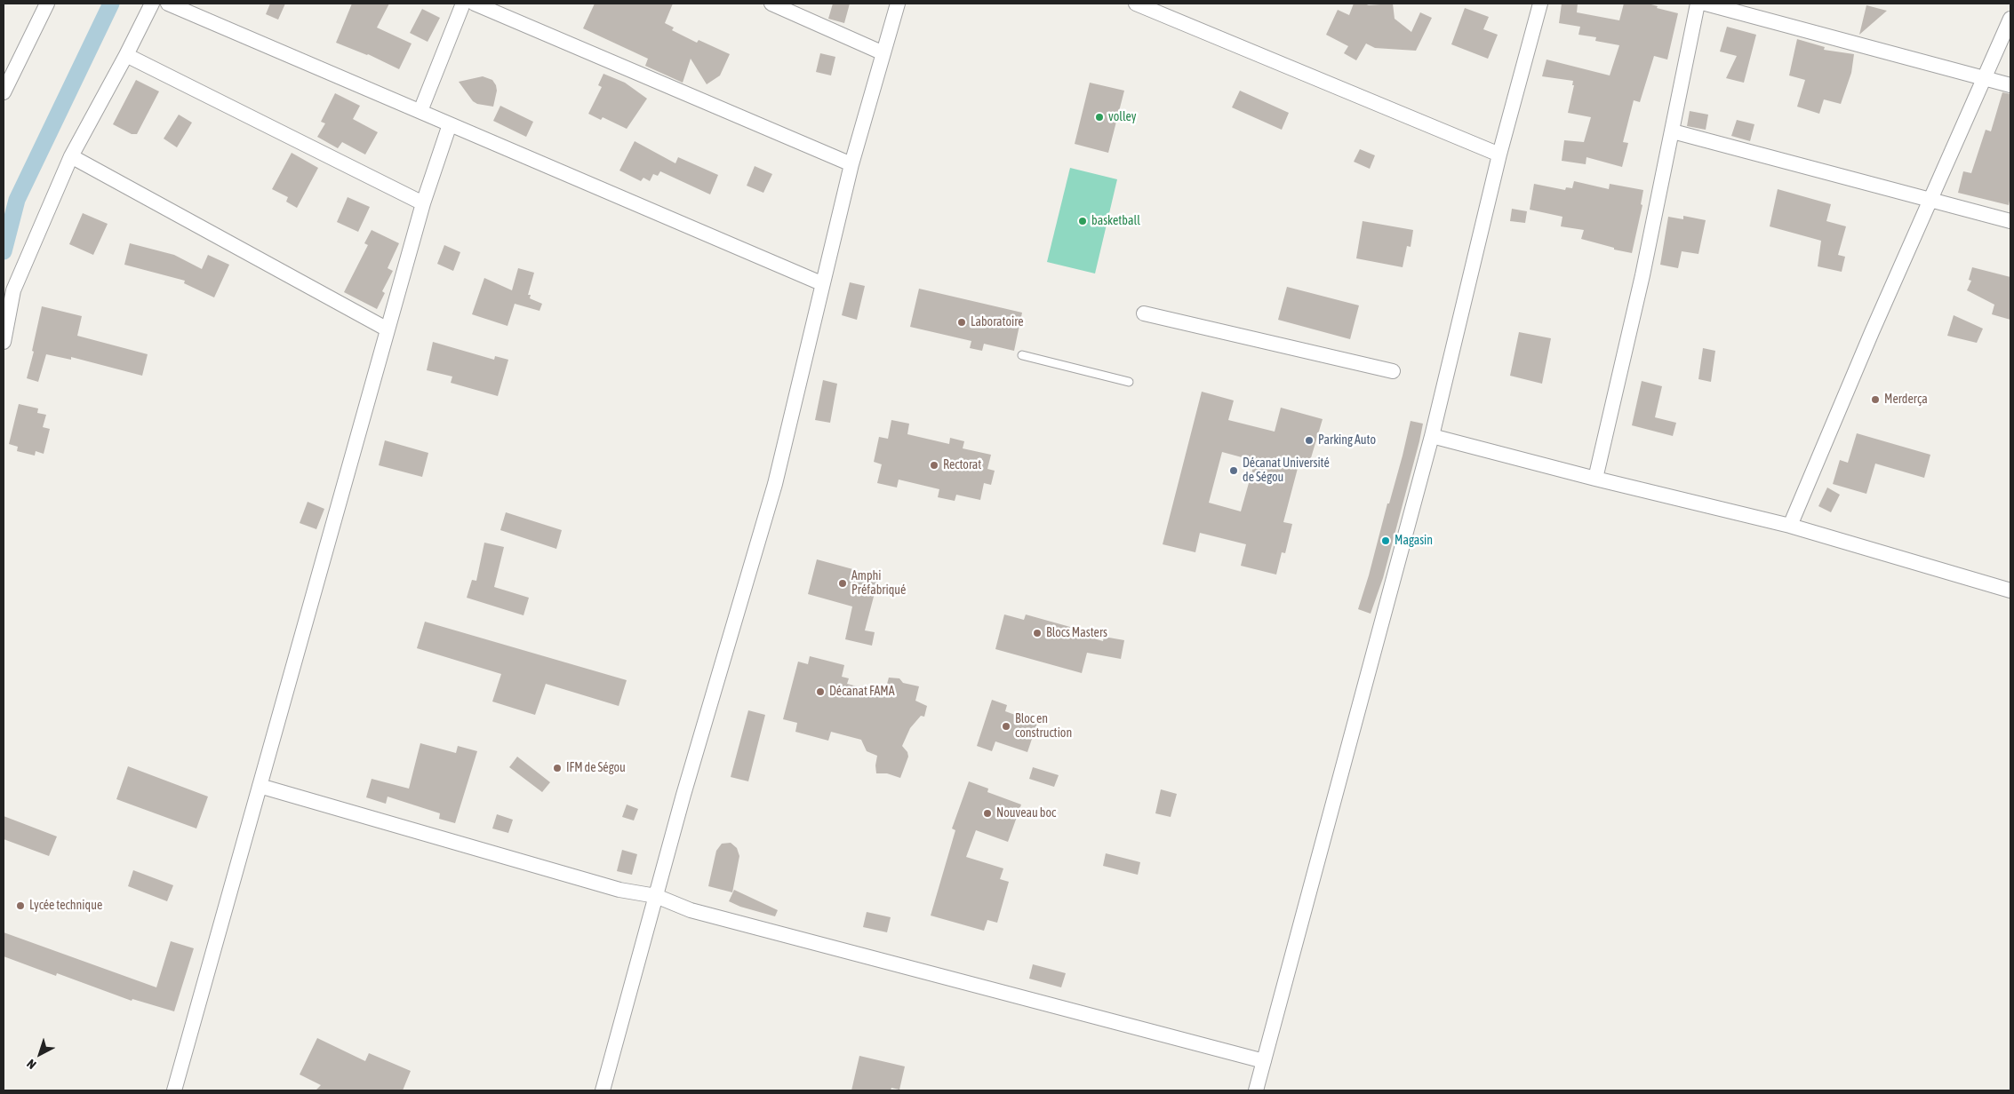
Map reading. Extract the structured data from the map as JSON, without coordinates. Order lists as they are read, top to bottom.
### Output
{
  "places": [
    "volley",
    "basketball",
    "Laboratoire",
    "Merderça",
    "Parking Auto",
    "Rectorat",
    "Décanat Université de Ségou",
    "Magasin",
    "Amphi Préfabriqué",
    "Blocs Masters",
    "Décanat FAMA",
    "Bloc en construction",
    "IFM de Ségou",
    "Nouveau boc",
    "Lycée technique"
  ],
  "north": "bottom left"
}
